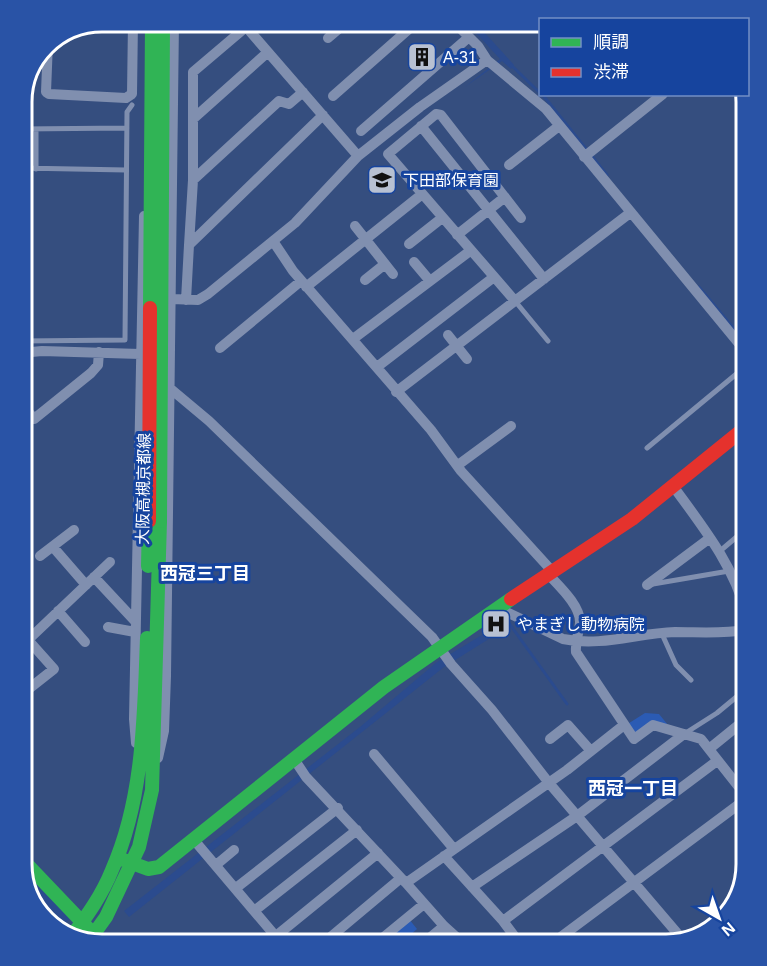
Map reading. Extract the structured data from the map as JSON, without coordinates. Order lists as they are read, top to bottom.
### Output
{
  "streets": {
    "main road": ["大阪高槻京都線"]
  },
  "districts": ["西冠三丁目", "西冠一丁目"],
  "places": {
    "building": ["A-31"],
    "school or university": ["下田部保育園"],
    "hospital": ["やまぎし動物病院"]
  },
  "legend": ["順調", "渋滞"],
  "north": "bottom right"
}
